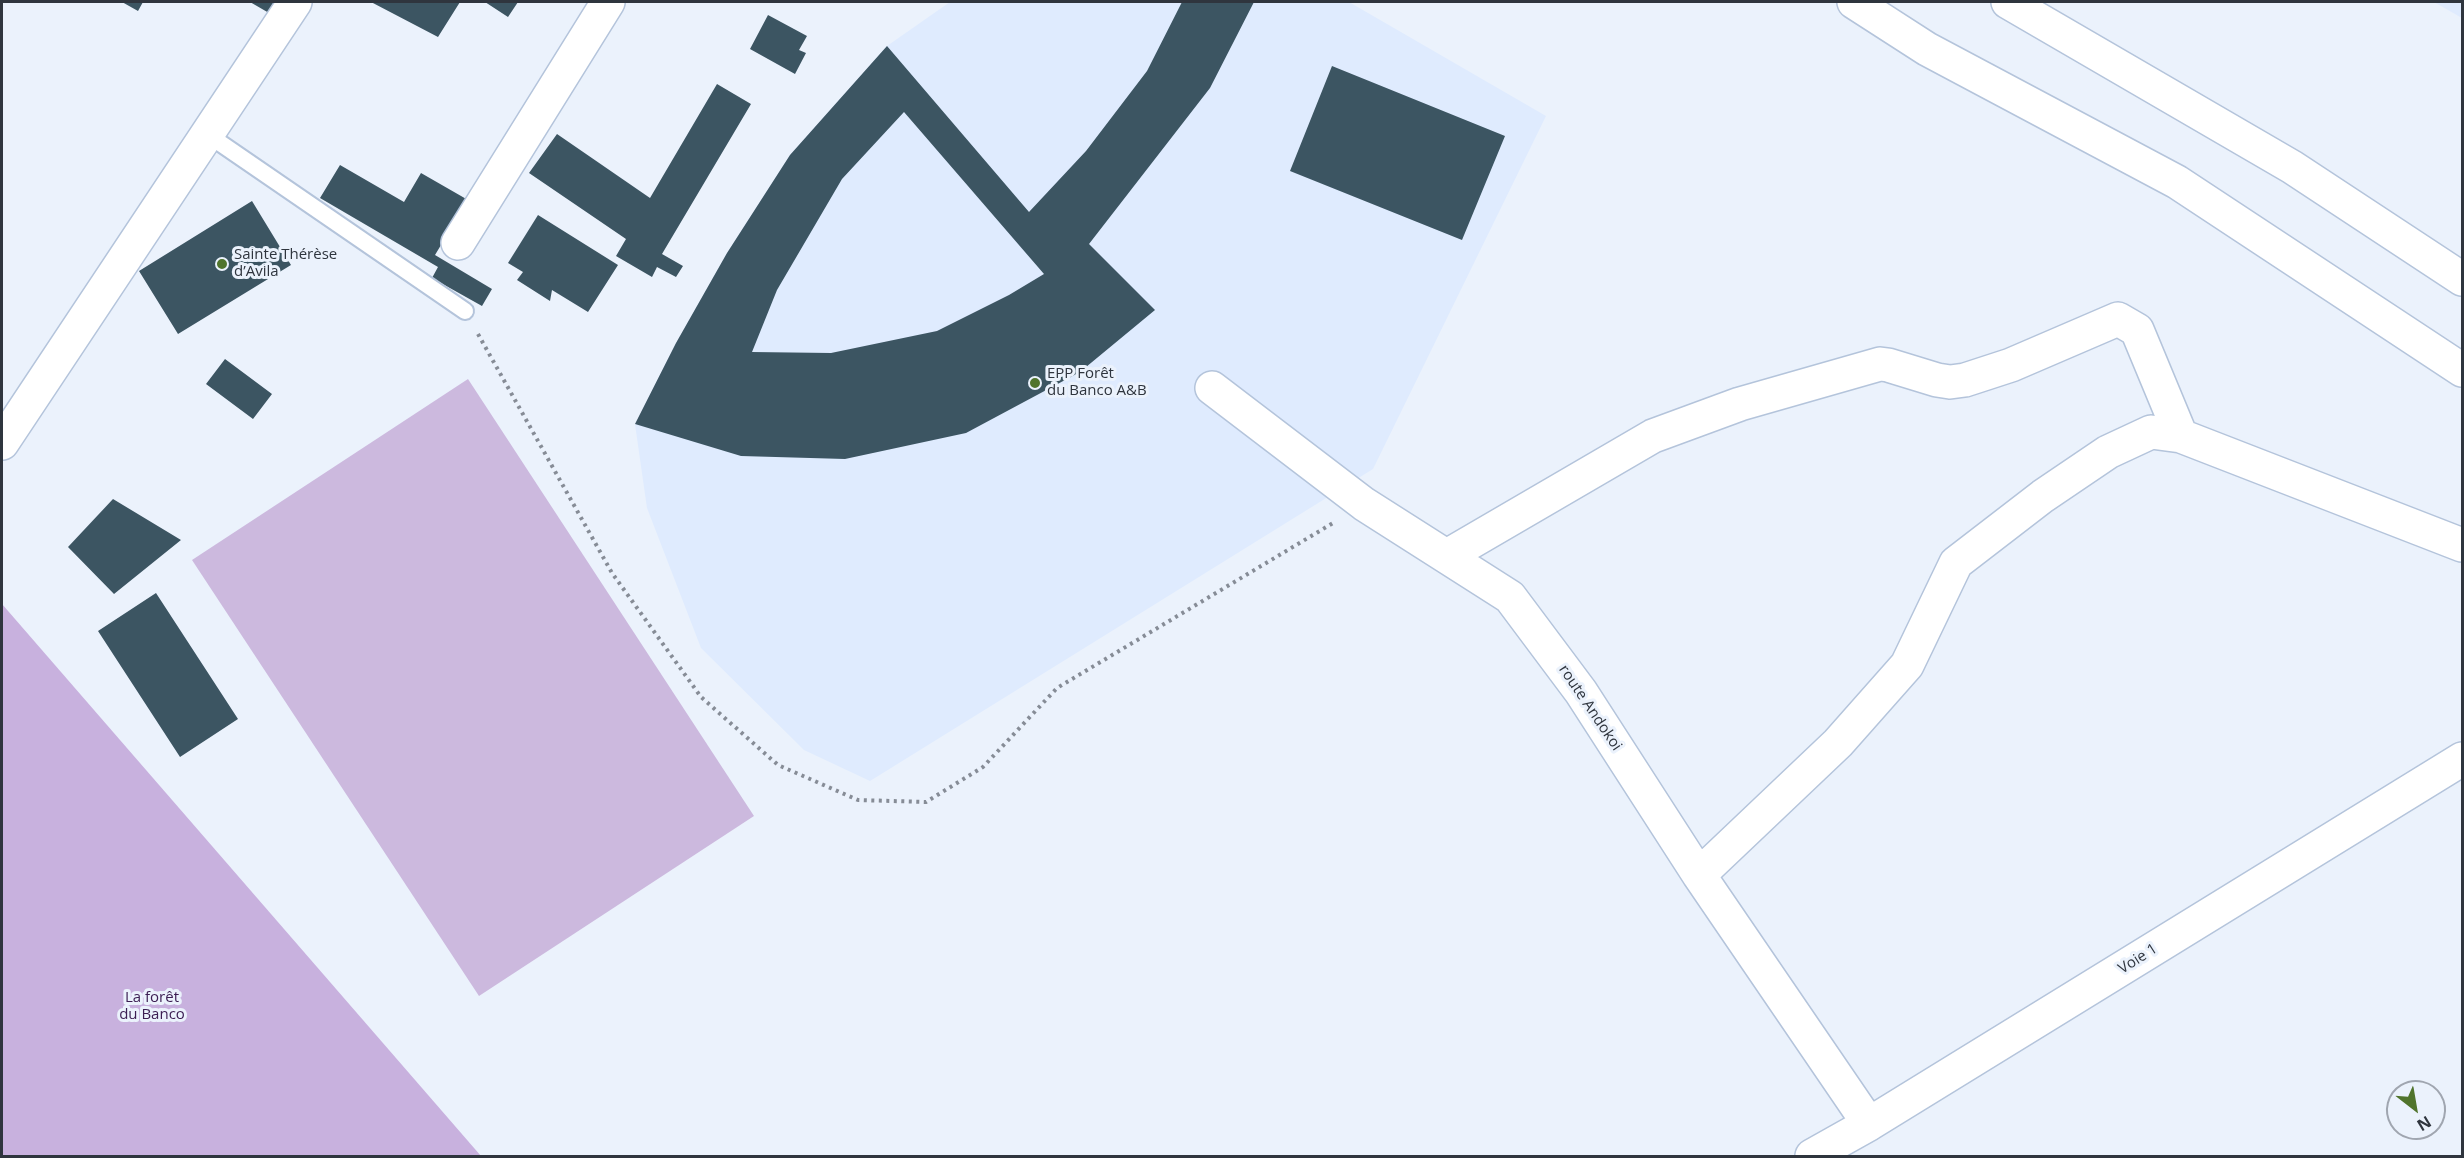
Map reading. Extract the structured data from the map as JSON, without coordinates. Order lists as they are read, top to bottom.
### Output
{
  "streets": {
    "street": ["route Andokoi", "Voie 1"]
  },
  "crossings": [
    ["route Andokoi", "Voie 1"]
  ],
  "parks": ["La forêt du Banco"],
  "places": ["Sainte Thérèse d’Avila", "EPP Forêt du Banco A&B"],
  "north": "bottom right"
}
